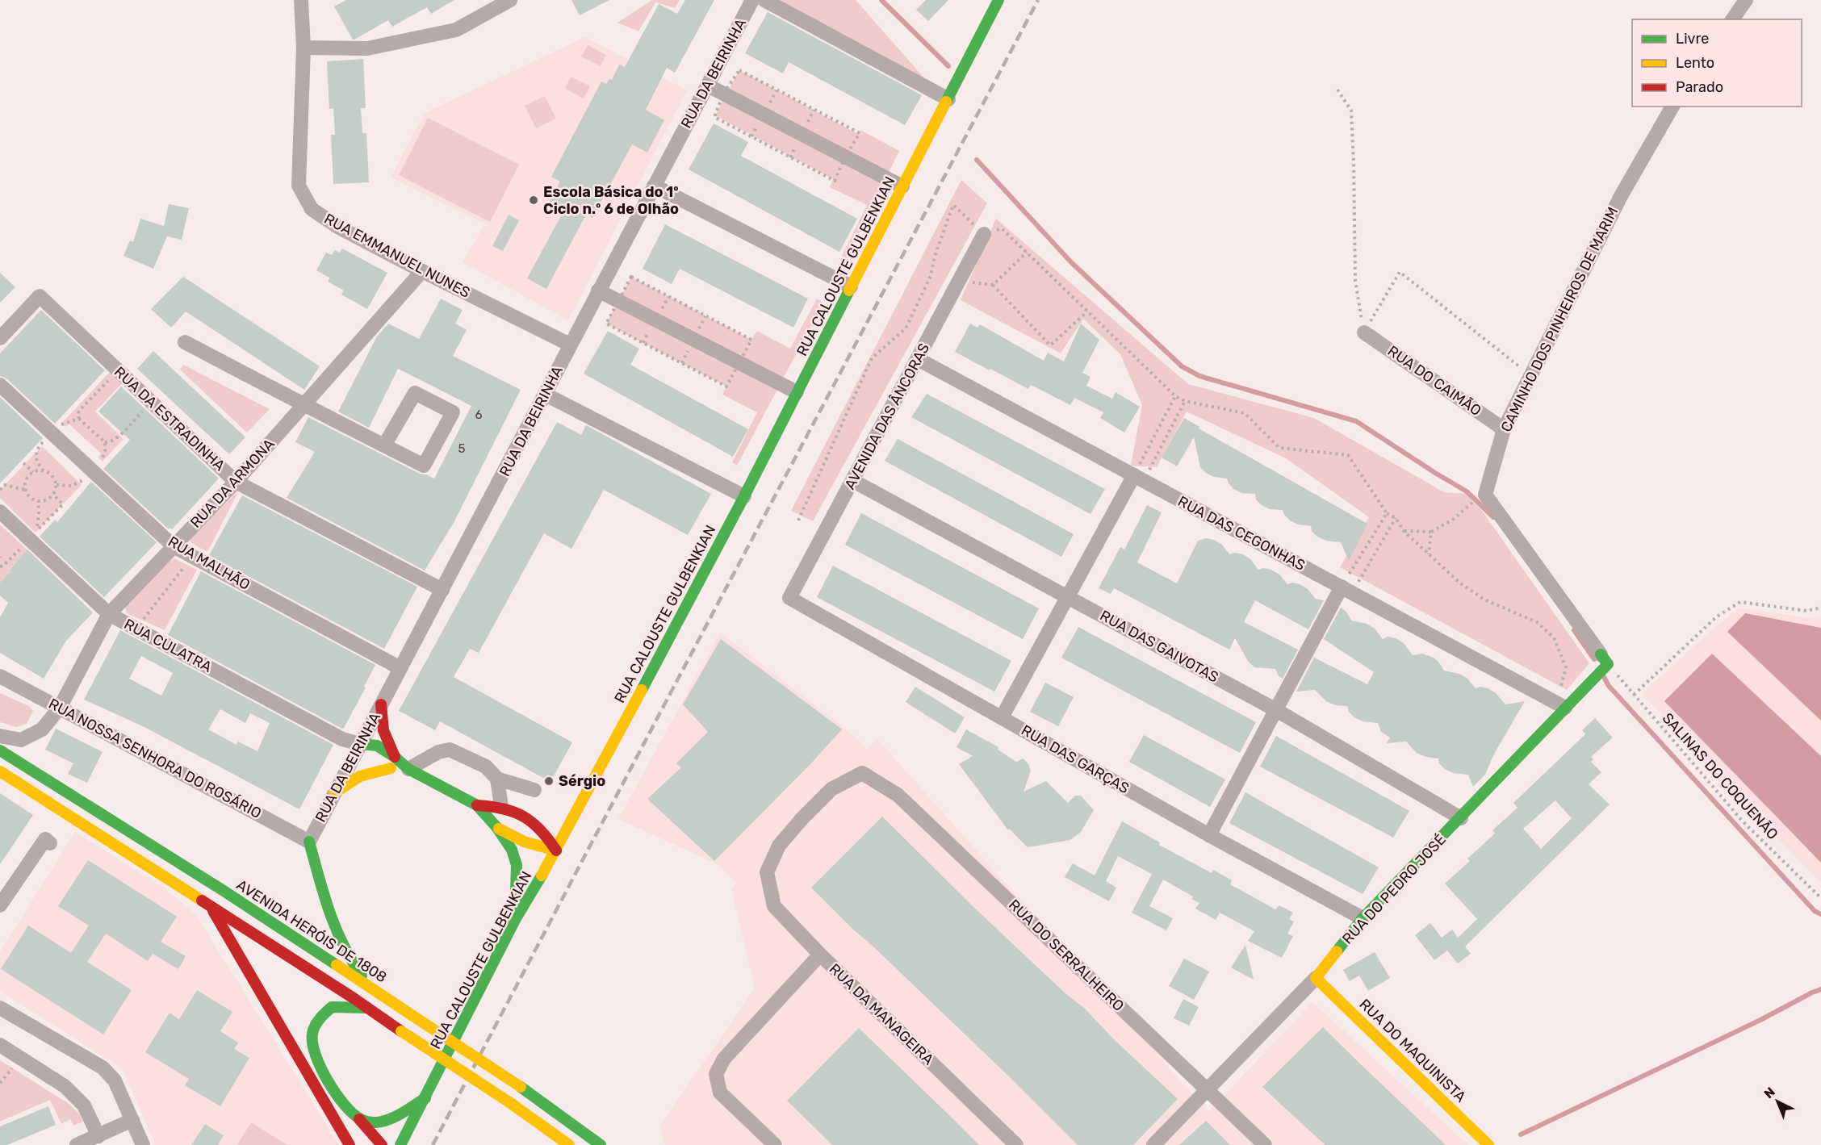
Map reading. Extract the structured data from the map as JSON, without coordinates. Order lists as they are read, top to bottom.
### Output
{
  "streets": {
    "street": [
      "RUA DA BEIRINHA",
      "RUA EMMANUEL NUNES",
      "RUA CALOUSTE GULBENKIAN",
      "CAMINHO DOS PINHEIROS DE MARIM",
      "RUA DO CAIMÃO",
      "AVENIDA DAS ÂNCORAS",
      "RUA DA ESTRADINHA",
      "RUA DA ARMONA",
      "RUA DAS CEGONHAS",
      "RUA MALHÃO",
      "RUA CULATRA",
      "RUA DAS GAIVOTAS",
      "RUA NOSSA SENHORA DO ROSÁRIO",
      "RUA DAS GARÇAS",
      "RUA DO PEDRO JOSÉ",
      "AVENIDA HERÓIS DE 1808",
      "RUA DO SERRALHEIRO",
      "RUA DA MANAGEIRA",
      "RUA DO MAQUINISTA"
    ],
    "path": ["SALINAS DO COQUENÃO"]
  },
  "crossings": [
    ["RUA DA BEIRINHA", "RUA EMMANUEL NUNES"],
    ["RUA DA BEIRINHA", "RUA DA ESTRADINHA"],
    ["RUA DA BEIRINHA", "RUA MALHÃO"],
    ["RUA DA BEIRINHA", "RUA CULATRA"],
    ["RUA DA BEIRINHA", "RUA NOSSA SENHORA DO ROSÁRIO"],
    ["RUA EMMANUEL NUNES", "RUA DA ARMONA"],
    ["CAMINHO DOS PINHEIROS DE MARIM", "RUA DO CAIMÃO"],
    ["AVENIDA DAS ÂNCORAS", "RUA DAS CEGONHAS"],
    ["AVENIDA DAS ÂNCORAS", "RUA DAS GAIVOTAS"],
    ["AVENIDA DAS ÂNCORAS", "RUA DAS GARÇAS"],
    ["RUA DA ESTRADINHA", "RUA DA ARMONA"],
    ["RUA DA ARMONA", "RUA MALHÃO"],
    ["RUA DA ARMONA", "RUA CULATRA"],
    ["RUA DA ARMONA", "RUA NOSSA SENHORA DO ROSÁRIO"],
    ["RUA DAS CEGONHAS", "RUA DO PEDRO JOSÉ"],
    ["RUA DAS GAIVOTAS", "RUA DO PEDRO JOSÉ"],
    ["RUA DAS GARÇAS", "RUA DO PEDRO JOSÉ"],
    ["SALINAS DO COQUENÃO", "RUA DO PEDRO JOSÉ"],
    ["RUA DO PEDRO JOSÉ", "RUA DO SERRALHEIRO"],
    ["RUA DO PEDRO JOSÉ", "RUA DO MAQUINISTA"],
    ["RUA DO SERRALHEIRO", "RUA DA MANAGEIRA"]
  ],
  "places": ["Escola Básica do 1º Ciclo n.º 6 de Olhão", "Sérgio"],
  "house_numbers": ["6", "5"],
  "legend": ["Livre", "Lento", "Parado"],
  "north": "top left"
}
